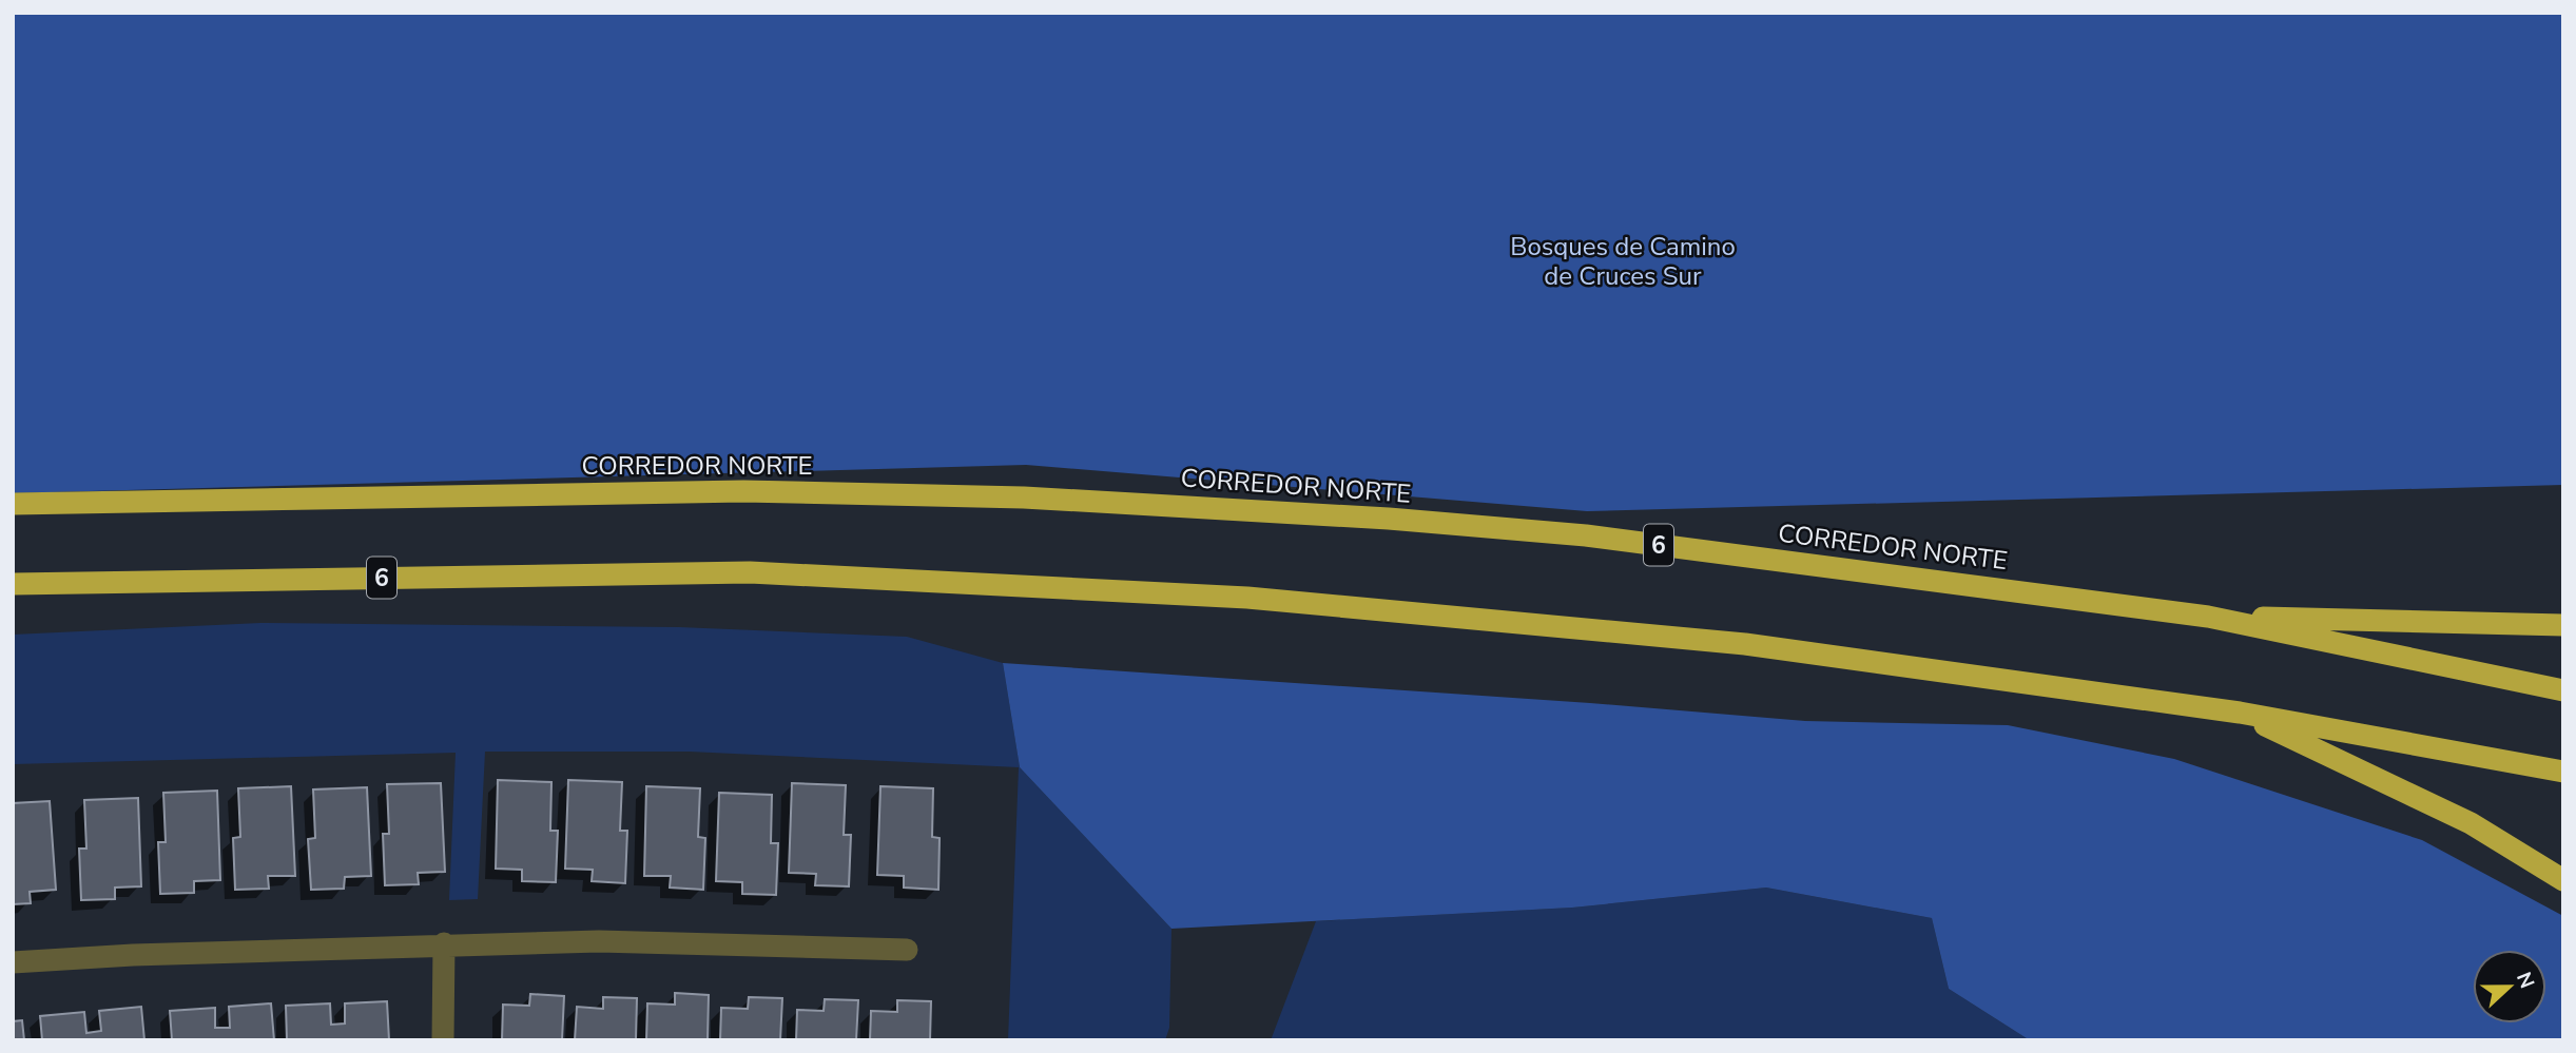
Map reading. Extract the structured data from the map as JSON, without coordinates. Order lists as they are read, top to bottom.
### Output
{
  "streets": {
    "highway": ["CORREDOR NORTE", "6"]
  },
  "parks": ["Bosques de Camino de Cruces Sur"],
  "north": "right"
}
